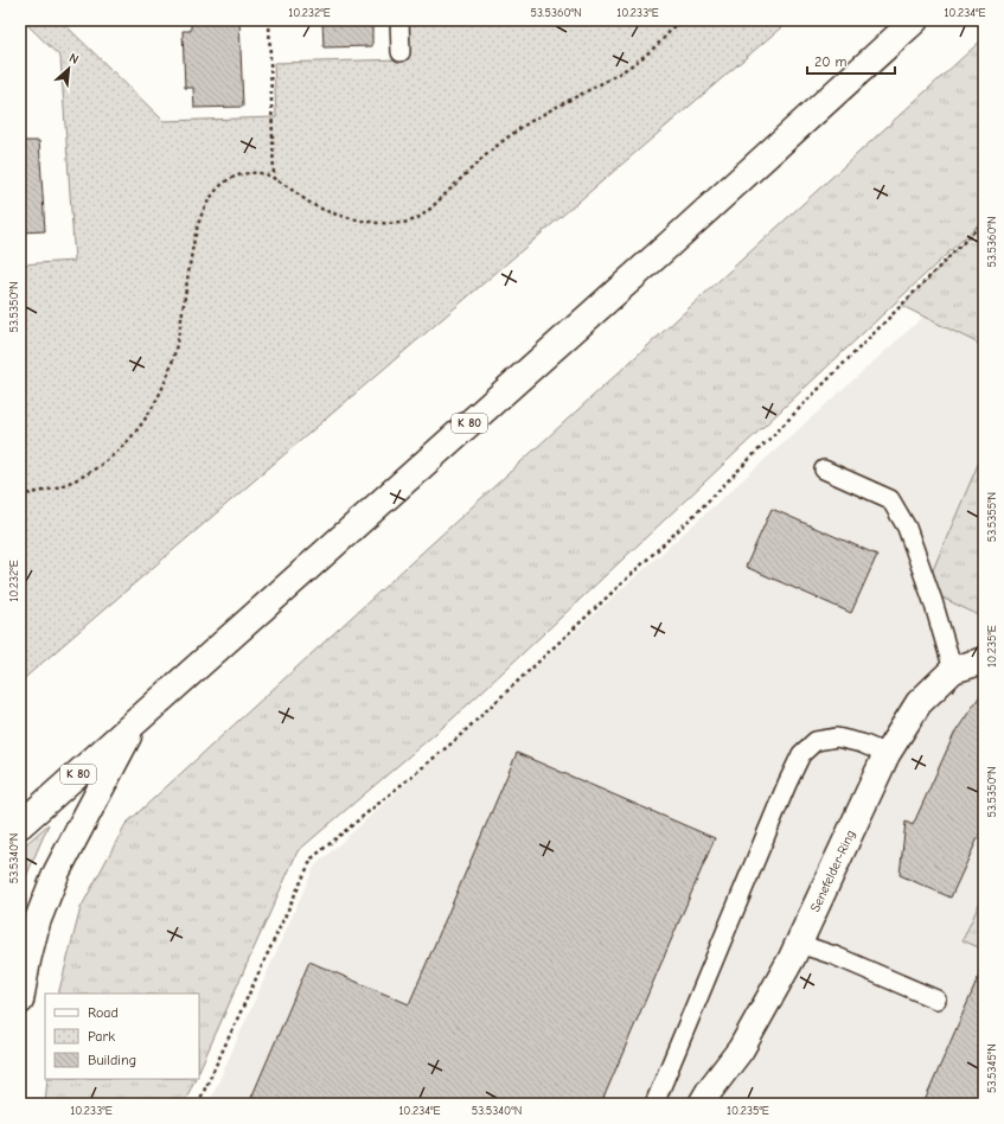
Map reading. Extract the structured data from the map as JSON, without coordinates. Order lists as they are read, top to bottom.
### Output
{
  "streets": {
    "main road": ["K 80", "Senefelder-Ring"]
  },
  "legend": ["Road", "Park", "Building"],
  "scale_bar": "20 m",
  "north": "top right",
  "coordinates": [
    "10.232°E",
    "53.5360°N",
    "10.233°E",
    "10.234°E",
    "53.5350°N",
    "53.5355°N",
    "10.235°E",
    "53.5340°N",
    "53.5345°N"
  ]
}
